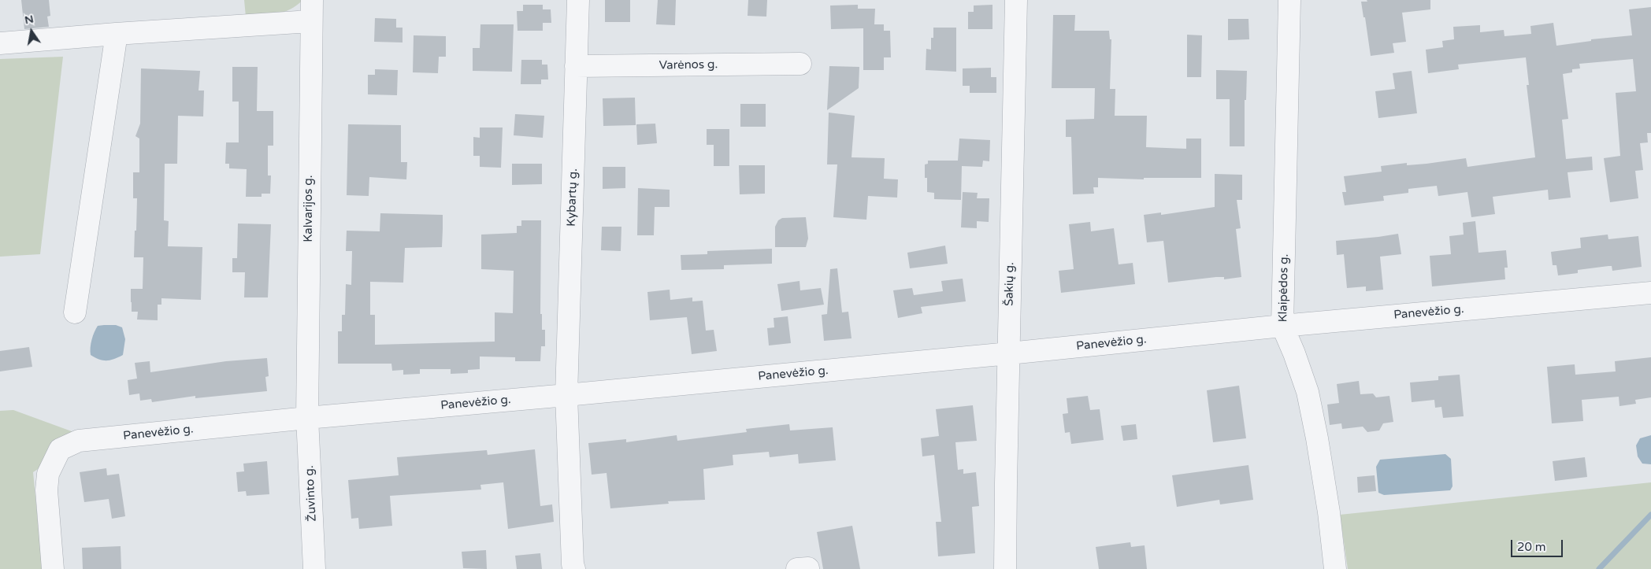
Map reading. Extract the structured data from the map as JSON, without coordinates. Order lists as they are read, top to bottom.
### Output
{
  "streets": {
    "street": [
      "Varėnos g.",
      "Kybartų g.",
      "Kalvarijos g.",
      "Šakių g.",
      "Klaipėdos g.",
      "Panevėžio g.",
      "Žuvinto g."
    ]
  },
  "crossings": [
    ["Varėnos g.", "Kybartų g."],
    ["Kybartų g.", "Panevėžio g."],
    ["Kalvarijos g.", "Panevėžio g."],
    ["Kalvarijos g.", "Žuvinto g."],
    ["Šakių g.", "Panevėžio g."],
    ["Klaipėdos g.", "Panevėžio g."],
    ["Panevėžio g.", "Žuvinto g."]
  ],
  "scale_bar": "20 m",
  "north": "top"
}
